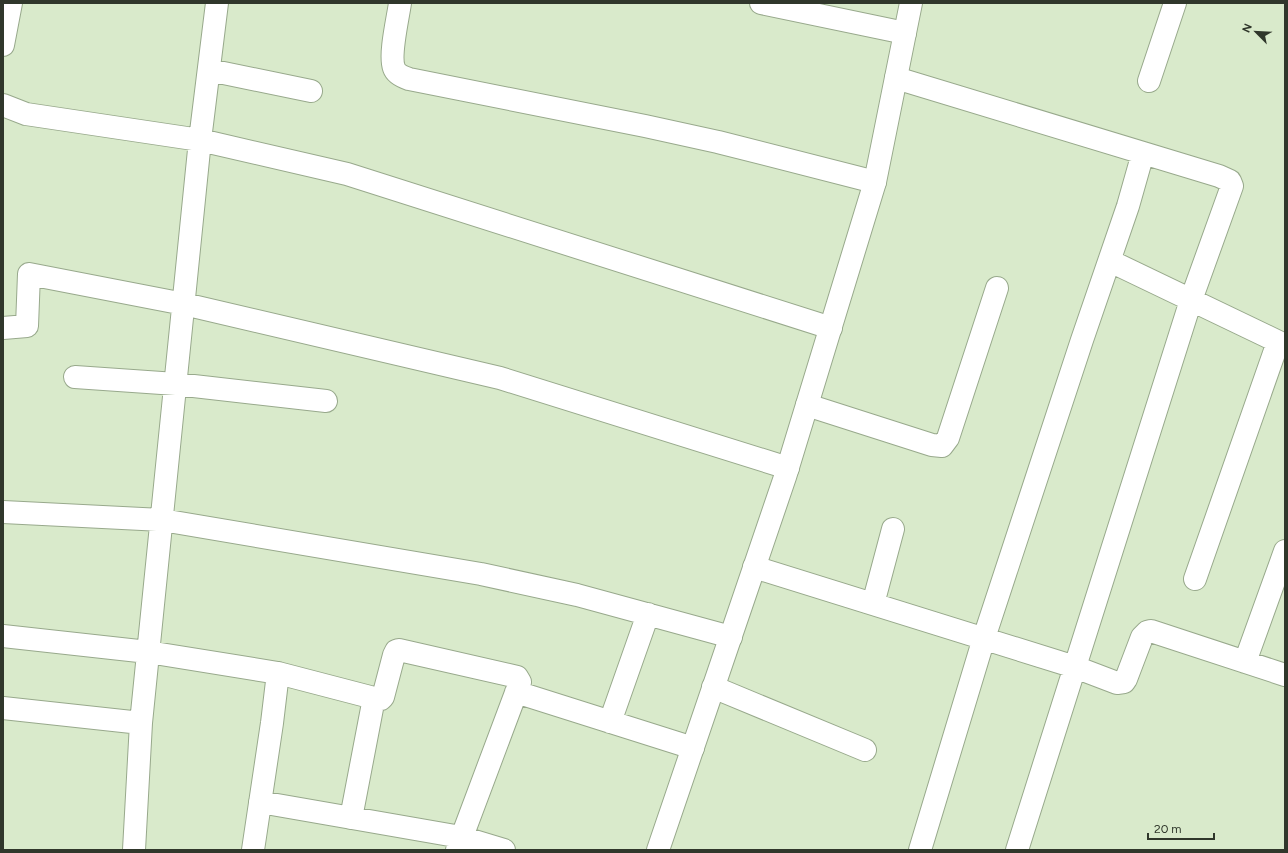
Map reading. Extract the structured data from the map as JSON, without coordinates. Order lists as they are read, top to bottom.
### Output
{
  "scale_bar": "20 m",
  "north": "top left"
}
